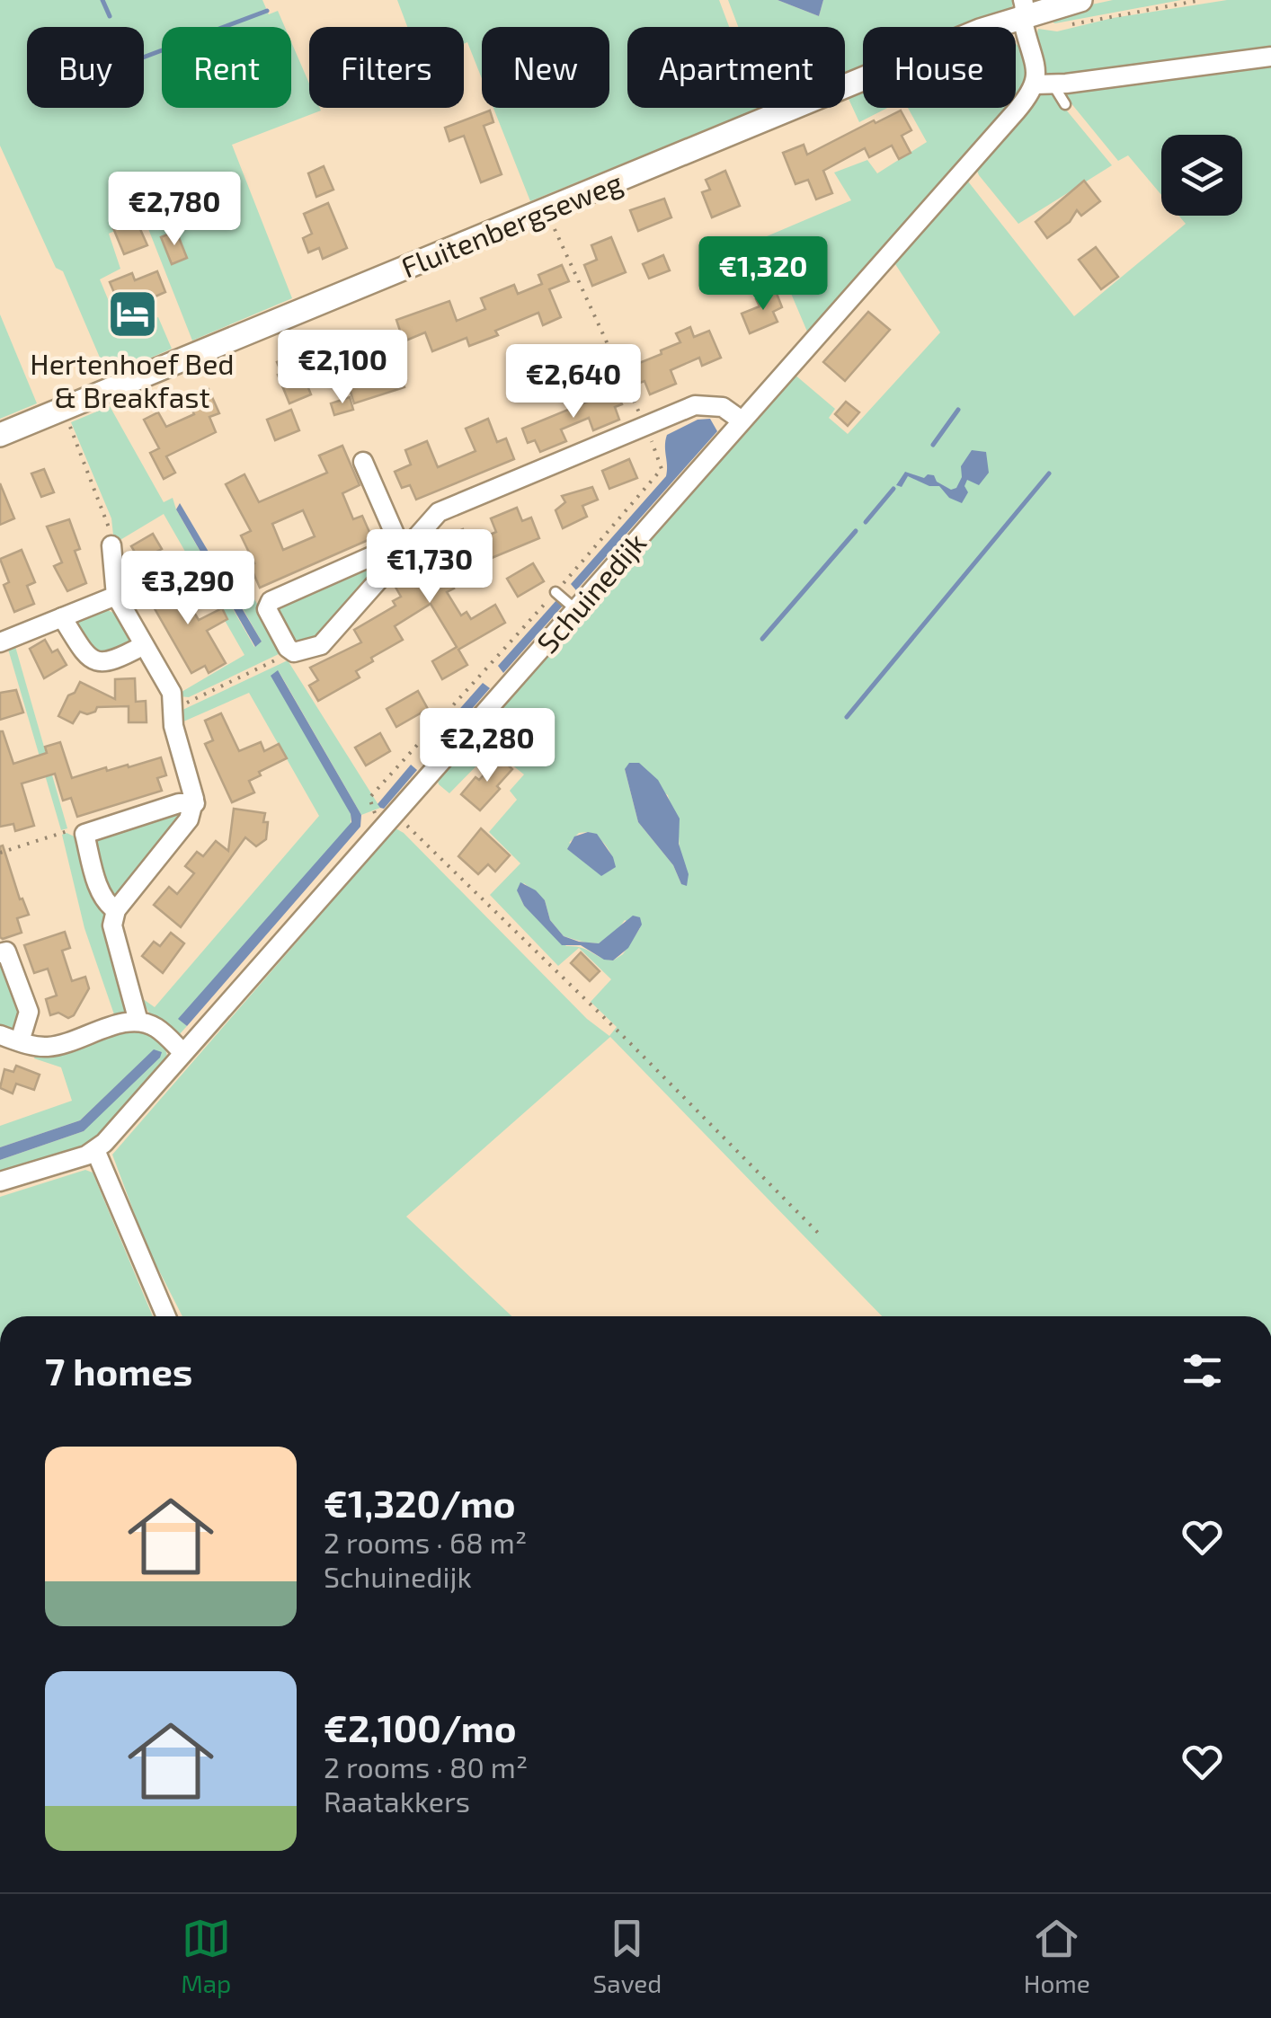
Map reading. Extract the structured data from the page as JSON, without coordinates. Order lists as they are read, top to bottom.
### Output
{
  "streets": {
    "street": ["Fluitenbergseweg", "Schuinedijk"]
  },
  "places": {
    "hotel": ["Hertenhoef Bed & Breakfast"]
  },
  "page": {
    "chip": [
      "Buy",
      "Rent",
      "Filters",
      "New",
      "Apartment",
      "House"
    ],
    "price": [
      "€2,780",
      "€1,320",
      "€2,100",
      "€2,640",
      "€1,730",
      "€3,290",
      "€2,280"
    ],
    "heading": "7 homes",
    "list": [
      {
        "name": "€1,320/mo",
        "note": "2 rooms · 68 m² · Schuinedijk"
      },
      {
        "name": "€2,100/mo",
        "note": "2 rooms · 80 m² · Raatakkers"
      }
    ],
    "tabs": ["Map", "Saved", "Home"]
  }
}
